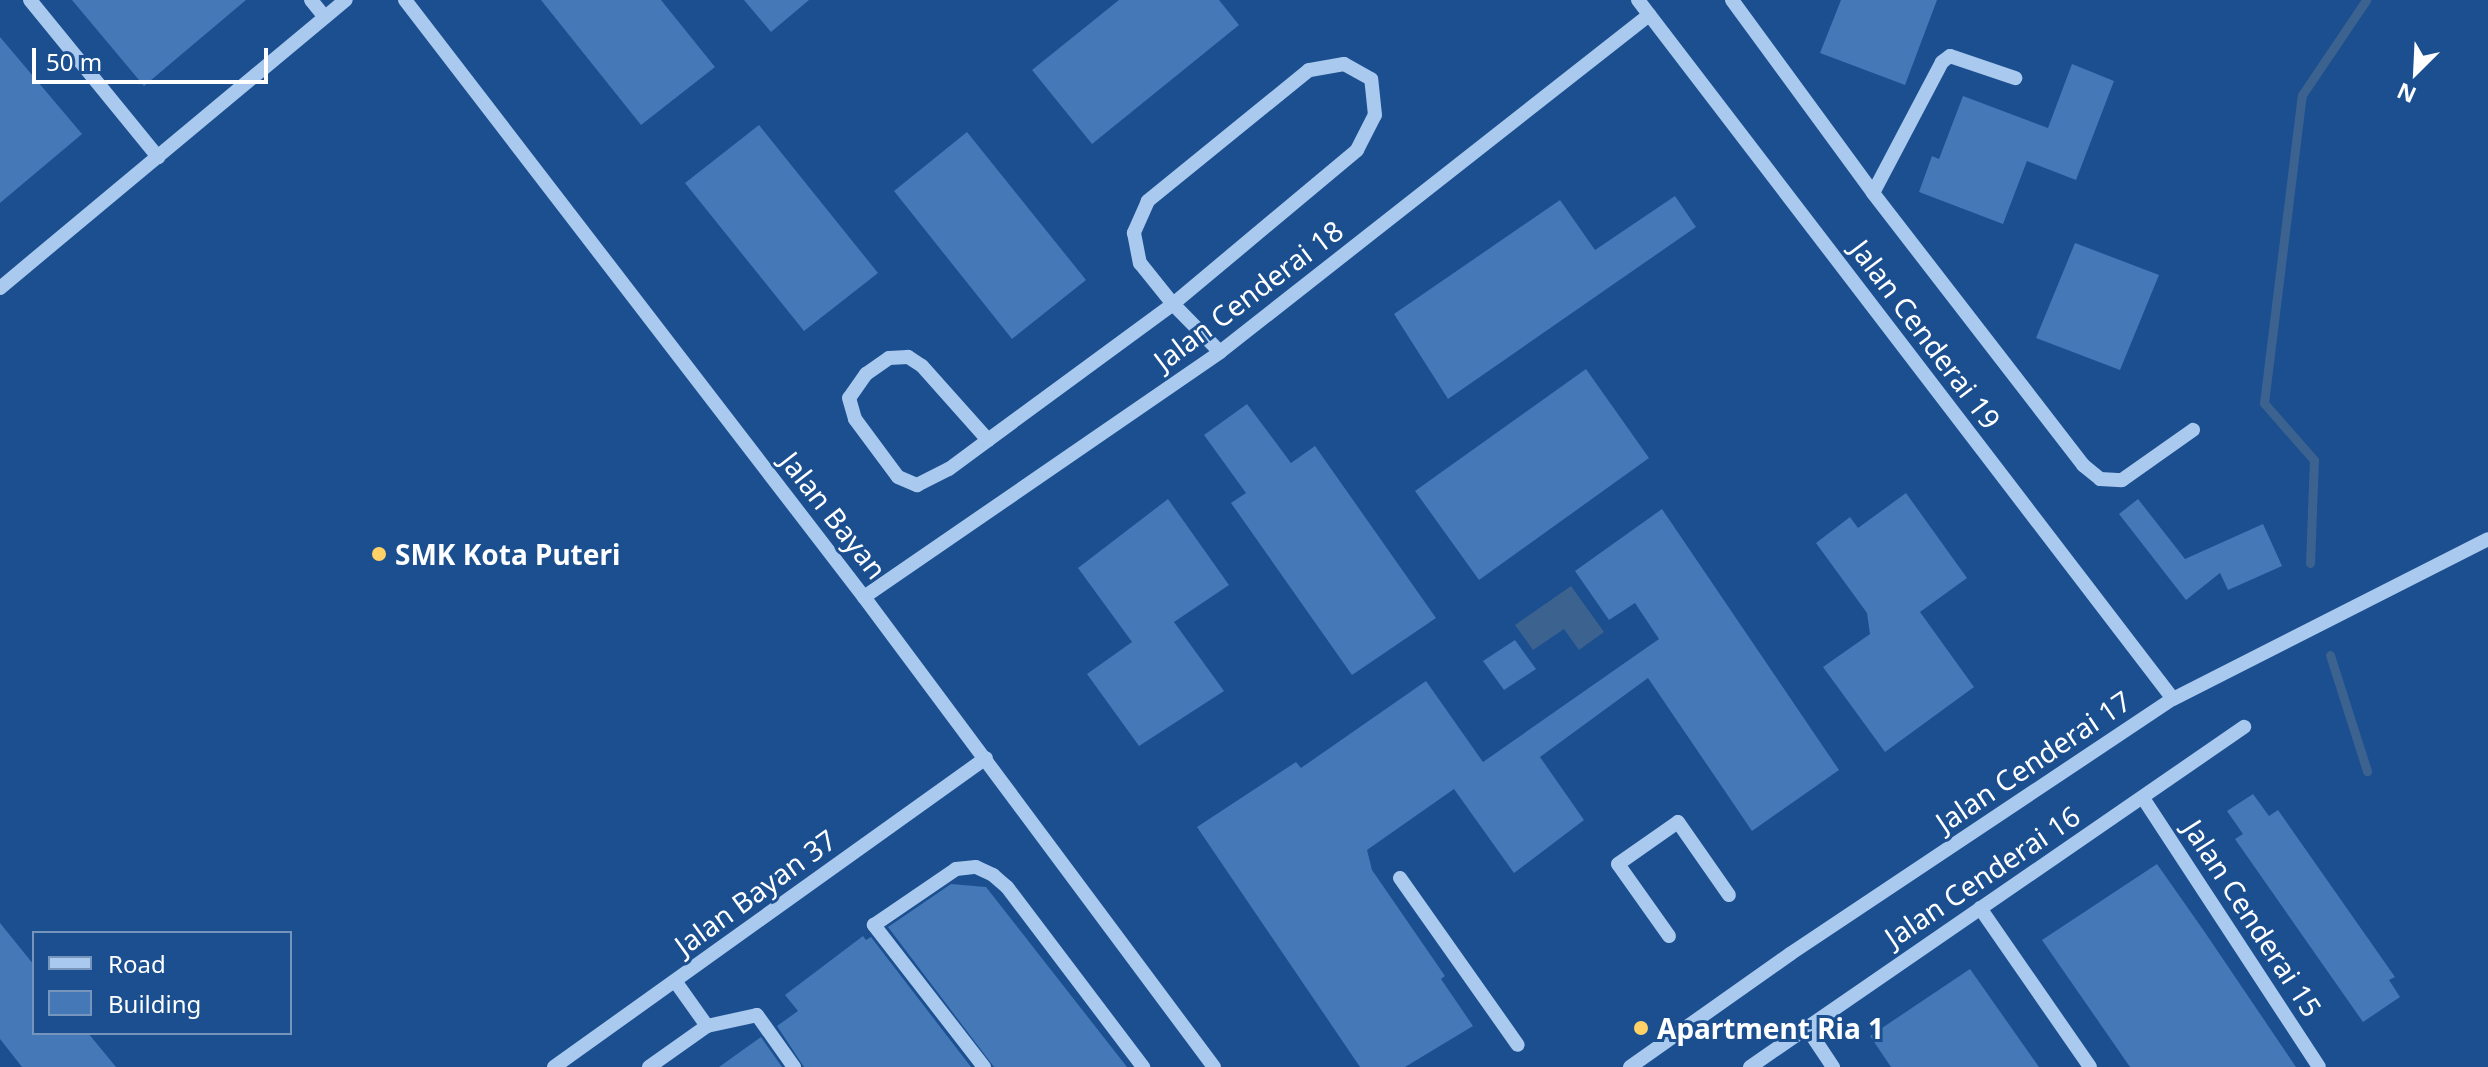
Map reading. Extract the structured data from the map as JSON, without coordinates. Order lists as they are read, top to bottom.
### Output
{
  "streets": {
    "street": [
      "Jalan Cenderai 18",
      "Jalan Cenderai 19",
      "Jalan Bayan",
      "Jalan Cenderai 17",
      "Jalan Cenderai 16",
      "Jalan Bayan 37",
      "Jalan Cenderai 15"
    ]
  },
  "crossings": [
    ["Jalan Cenderai 18", "Jalan Cenderai 19"],
    ["Jalan Cenderai 18", "Jalan Bayan"],
    ["Jalan Cenderai 19", "Jalan Cenderai 17"],
    ["Jalan Bayan", "Jalan Bayan 37"],
    ["Jalan Cenderai 16", "Jalan Cenderai 15"]
  ],
  "places": ["SMK Kota Puteri", "Apartment Ria 1"],
  "legend": ["Road", "Building"],
  "scale_bar": "50 m",
  "north": "bottom left"
}
